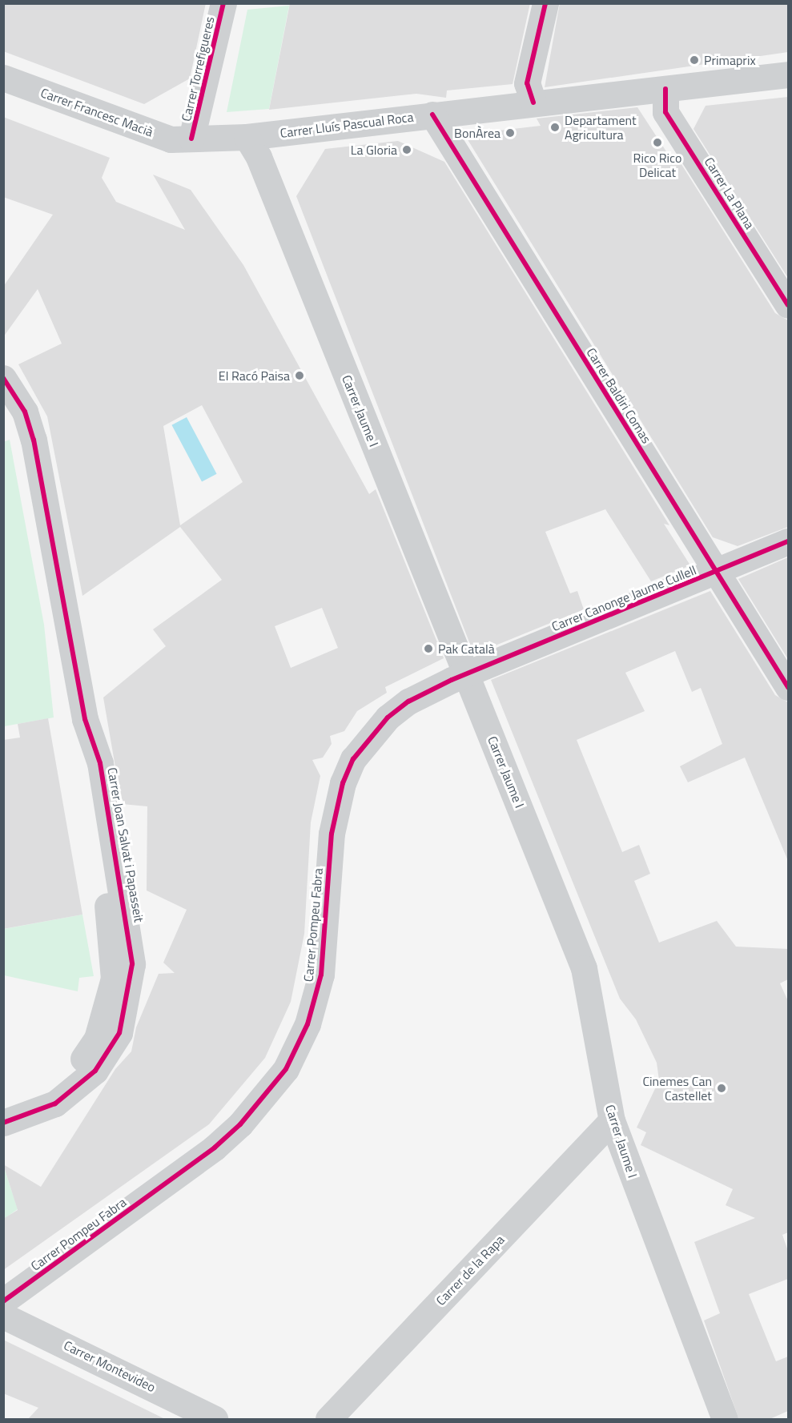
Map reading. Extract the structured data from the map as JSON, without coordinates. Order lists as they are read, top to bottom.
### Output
{
  "streets": {
    "street": [
      "Carrer Torrefigueres",
      "Carrer Francesc Macià",
      "Carrer Lluís Pascual Roca",
      "Carrer La Plana",
      "Carrer Baldiri Comas",
      "Carrer Jaume I",
      "Carrer Canonge Jaume Cullell",
      "Carrer Joan Salvat i Papasseit",
      "Carrer Pompeu Fabra",
      "Carrer de la Rapa",
      "Carrer Montevideo"
    ]
  },
  "crossings": [
    ["Carrer Torrefigueres", "Carrer Francesc Macià"],
    ["Carrer Torrefigueres", "Carrer Lluís Pascual Roca"],
    ["Carrer Francesc Macià", "Carrer Lluís Pascual Roca"],
    ["Carrer Lluís Pascual Roca", "Carrer La Plana"],
    ["Carrer Lluís Pascual Roca", "Carrer Baldiri Comas"],
    ["Carrer Lluís Pascual Roca", "Carrer Jaume I"],
    ["Carrer Baldiri Comas", "Carrer Canonge Jaume Cullell"],
    ["Carrer Jaume I", "Carrer Canonge Jaume Cullell"],
    ["Carrer Jaume I", "Carrer Pompeu Fabra"],
    ["Carrer Jaume I", "Carrer de la Rapa"],
    ["Carrer Canonge Jaume Cullell", "Carrer Pompeu Fabra"]
  ],
  "places": [
    "Primaprix",
    "Departament Agricultura",
    "BonÀrea",
    "Rico Rico Delicat",
    "La Gloria",
    "El Racó Paisa",
    "Pak Català",
    "Cinemes Can Castellet"
  ]
}
